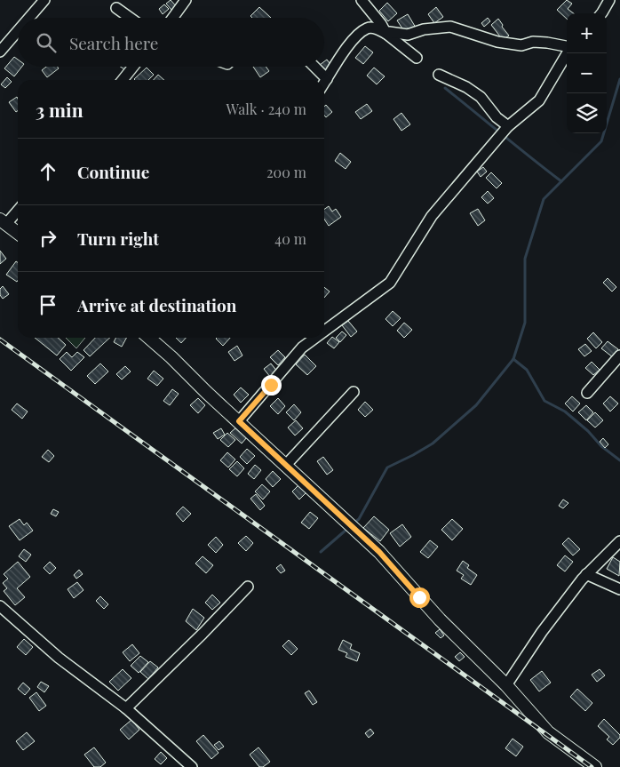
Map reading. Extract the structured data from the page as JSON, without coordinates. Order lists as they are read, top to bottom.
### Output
{
  "page": {
    "map_buttons": ["+", "−"],
    "search": "Search here",
    "heading": ["3 min", "Walk · 240 m"],
    "list": [
      ["Continue", "200 m"],
      ["Turn right", "40 m"],
      "Arrive at destination"
    ]
  }
}
